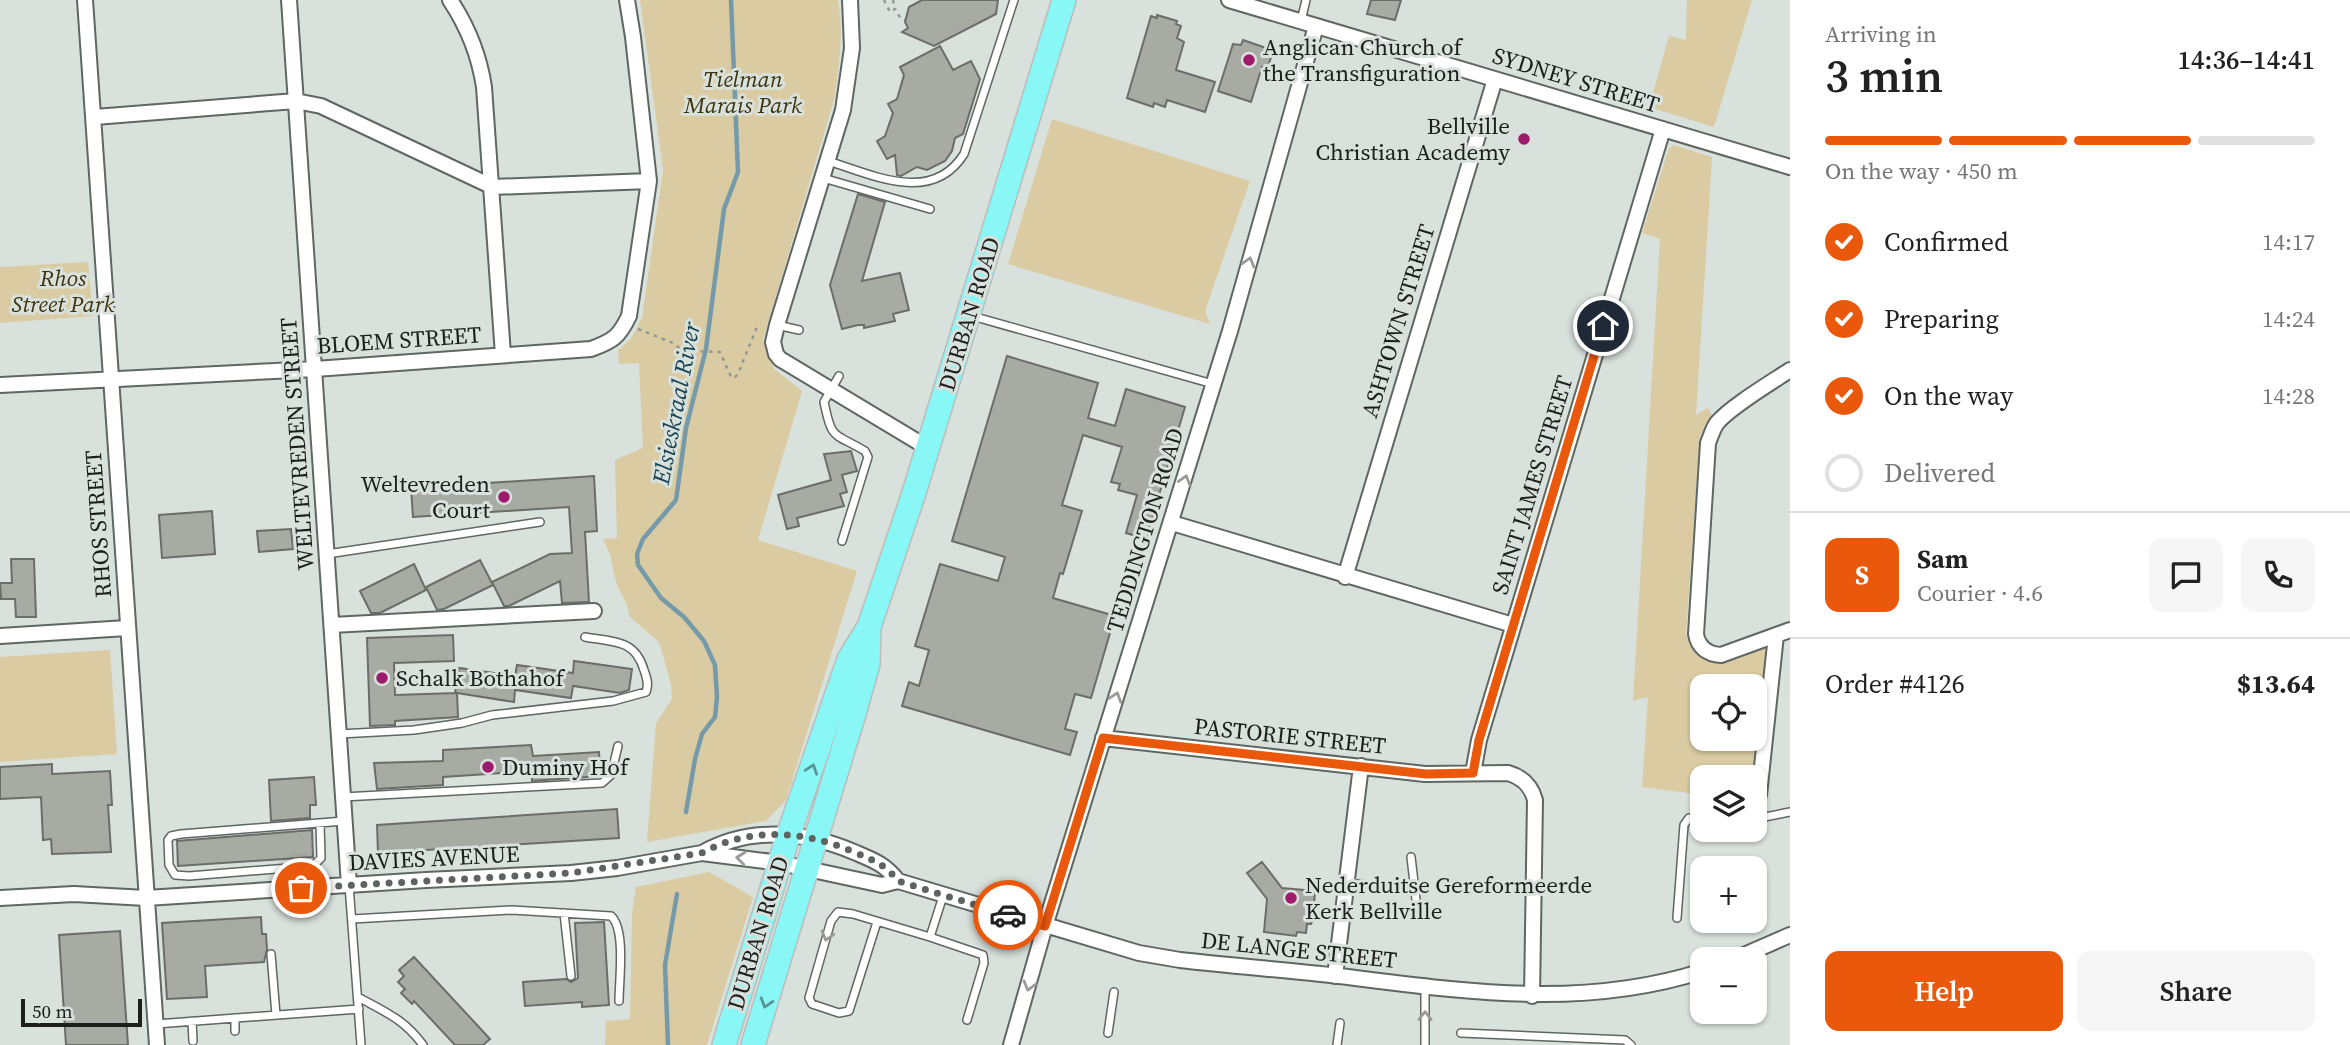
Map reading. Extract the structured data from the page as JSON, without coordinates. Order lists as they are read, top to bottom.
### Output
{
  "streets": {
    "main road": ["DURBAN ROAD"],
    "street": [
      "SYDNEY STREET",
      "ASHTOWN STREET",
      "BLOEM STREET",
      "WELTEVREDEN STREET",
      "SAINT JAMES STREET",
      "RHOS STREET",
      "TEDDINGTON ROAD",
      "PASTORIE STREET",
      "DAVIES AVENUE",
      "DE LANGE STREET"
    ]
  },
  "crossings": [
    ["SYDNEY STREET", "ASHTOWN STREET"],
    ["SYDNEY STREET", "SAINT JAMES STREET"],
    ["SYDNEY STREET", "TEDDINGTON ROAD"],
    ["DURBAN ROAD", "DAVIES AVENUE"],
    ["DURBAN ROAD", "DE LANGE STREET"],
    ["BLOEM STREET", "WELTEVREDEN STREET"],
    ["BLOEM STREET", "RHOS STREET"],
    ["WELTEVREDEN STREET", "DAVIES AVENUE"],
    ["SAINT JAMES STREET", "PASTORIE STREET"],
    ["RHOS STREET", "DAVIES AVENUE"],
    ["TEDDINGTON ROAD", "PASTORIE STREET"],
    ["TEDDINGTON ROAD", "DE LANGE STREET"],
    ["PASTORIE STREET", "DE LANGE STREET"],
    ["DAVIES AVENUE", "DE LANGE STREET"]
  ],
  "water": ["Elsieskraal River"],
  "parks": ["Tielman Marais Park", "Rhos Street Park"],
  "places": [
    "Anglican Church of the Transfiguration",
    "Bellville Christian Academy",
    "Weltevreden Court",
    "Schalk Bothahof",
    "Duminy Hof",
    "Nederduitse Gereformeerde Kerk Bellville"
  ],
  "scale_bar": "50 m",
  "page": {
    "heading": ["3 min", "Arriving in", "14:36–14:41"],
    "panel": [
      "Sam",
      "Courier · 4.6",
      "Order #4126",
      "$13.64"
    ],
    "bar": "On the way · 450 m",
    "list": [
      ["Confirmed", "14:17"],
      ["Preparing", "14:24"],
      ["On the way", "14:28"],
      "Delivered"
    ],
    "round": "S",
    "map_buttons": ["+", "−"],
    "buttons": ["Help", "Share"],
    "scale": "50 m"
  }
}
